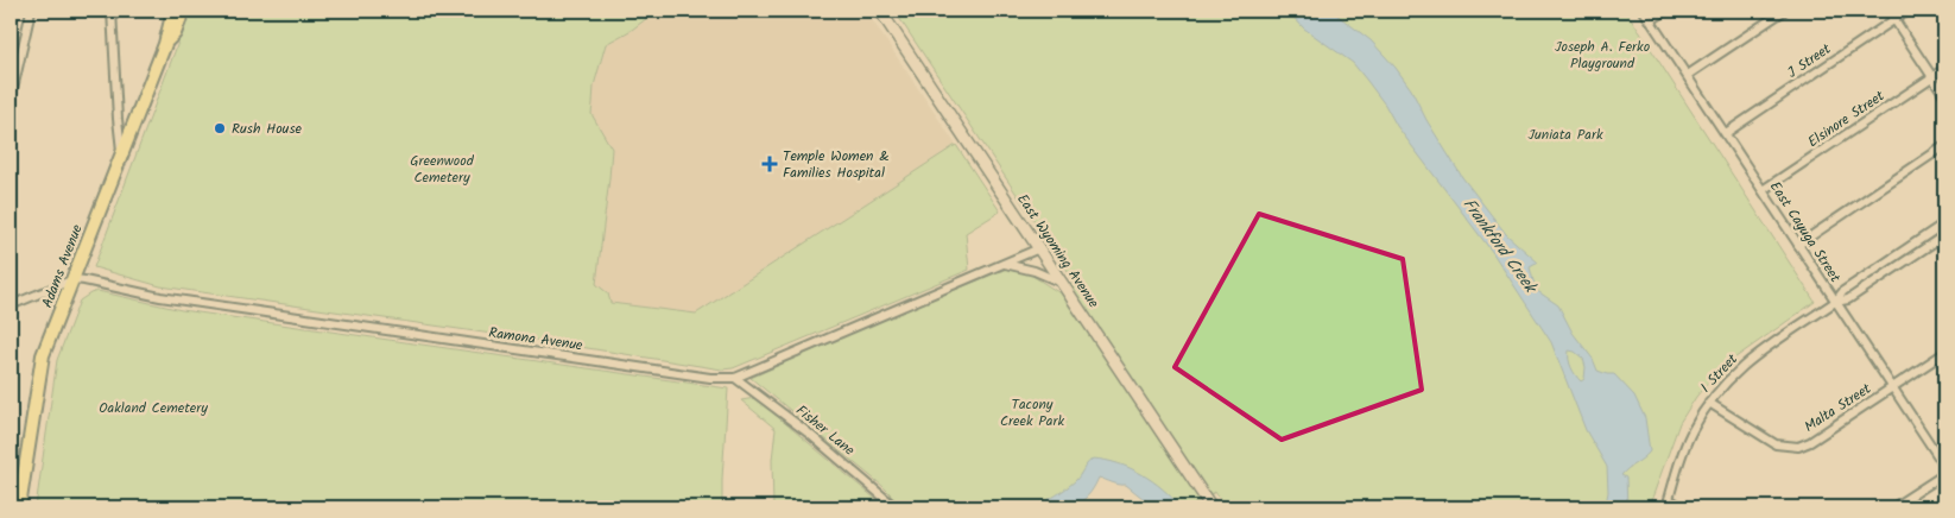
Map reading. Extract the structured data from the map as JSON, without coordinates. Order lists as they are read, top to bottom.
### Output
{
  "streets": {
    "main road": ["Adams Avenue"],
    "street": [
      "J Street",
      "Elsinore Street",
      "East Cayuga Street",
      "East Wyoming Avenue",
      "Ramona Avenue",
      "I Street",
      "Malta Street",
      "Fisher Lane"
    ]
  },
  "crossings": [
    ["J Street", "East Cayuga Street"],
    ["Elsinore Street", "East Cayuga Street"],
    ["East Cayuga Street", "I Street"],
    ["East Cayuga Street", "Malta Street"],
    ["East Wyoming Avenue", "Ramona Avenue"],
    ["Adams Avenue", "Ramona Avenue"],
    ["Ramona Avenue", "Fisher Lane"],
    ["I Street", "Malta Street"]
  ],
  "water": ["Frankford Creek"],
  "parks": [
    "Joseph A. Ferko Playground",
    "Juniata Park",
    "Greenwood Cemetery",
    "Tacony Creek Park",
    "Oakland Cemetery"
  ],
  "places": {
    "other": ["Rush House"],
    "health": ["Temple Women & Families Hospital"]
  }
}
